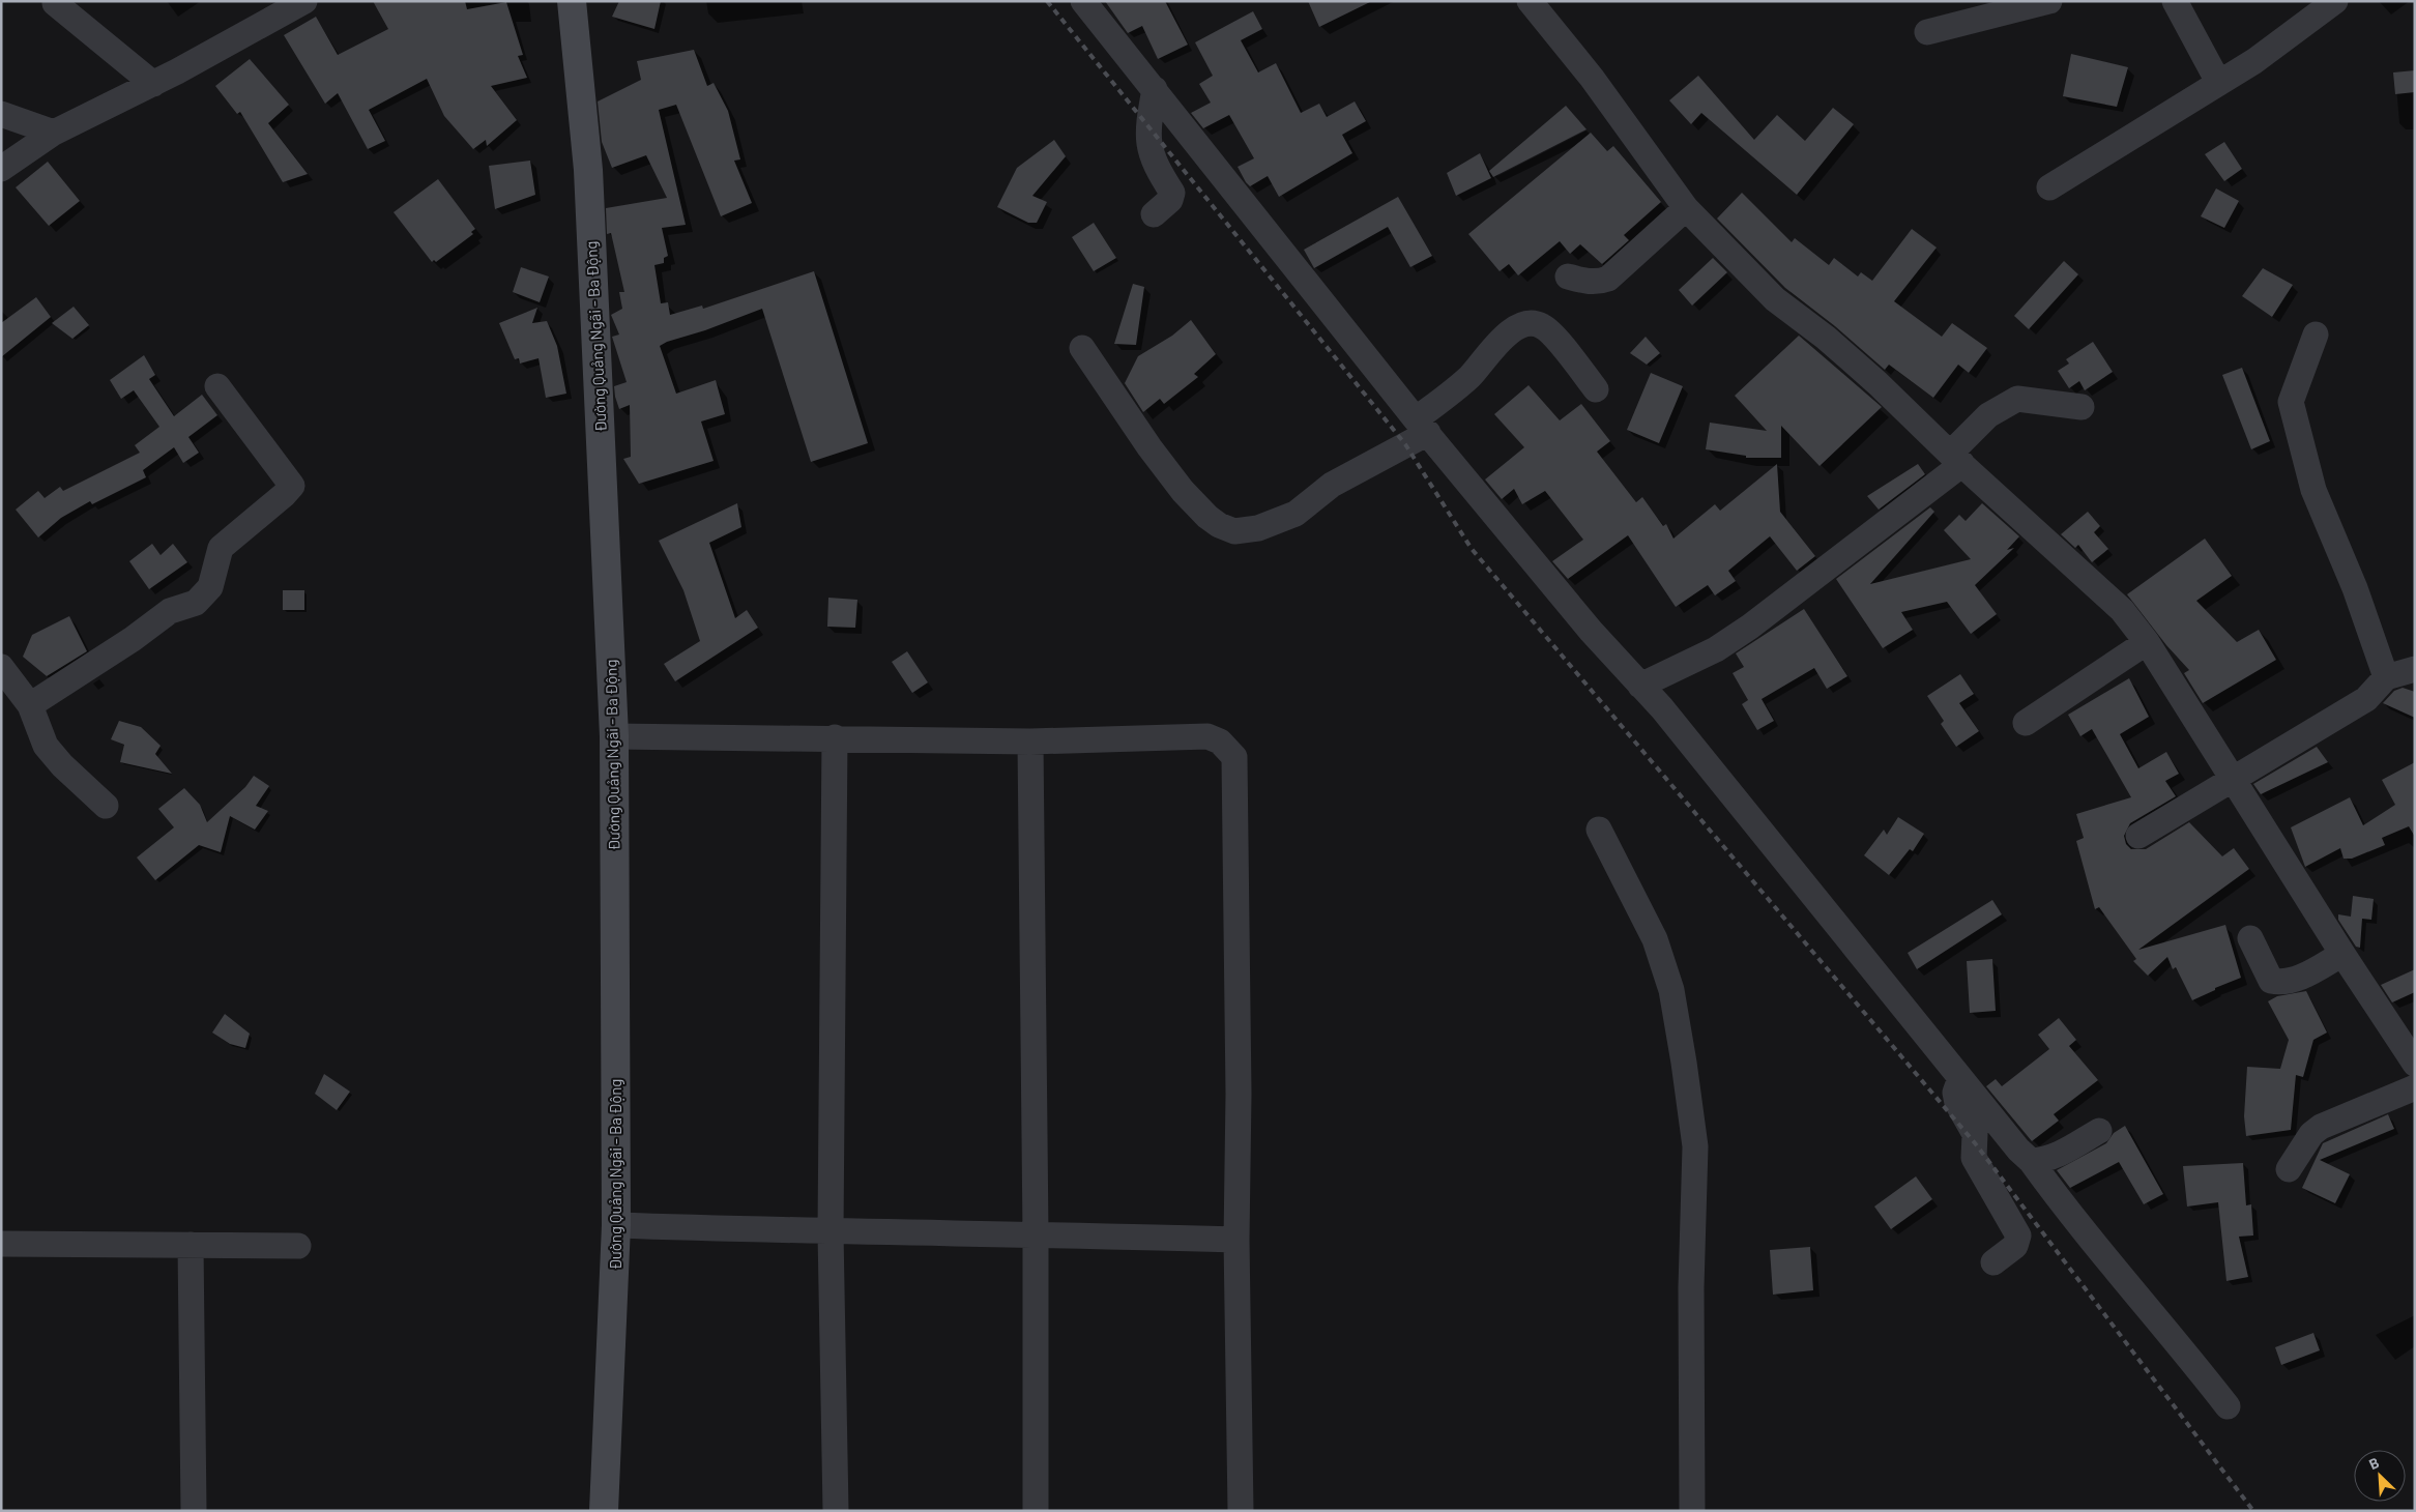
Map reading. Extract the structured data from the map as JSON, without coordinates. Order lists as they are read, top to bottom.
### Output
{
  "streets": {
    "main road": ["Đường Quảng Ngãi - Ba Động"]
  },
  "north": "top left"
}
